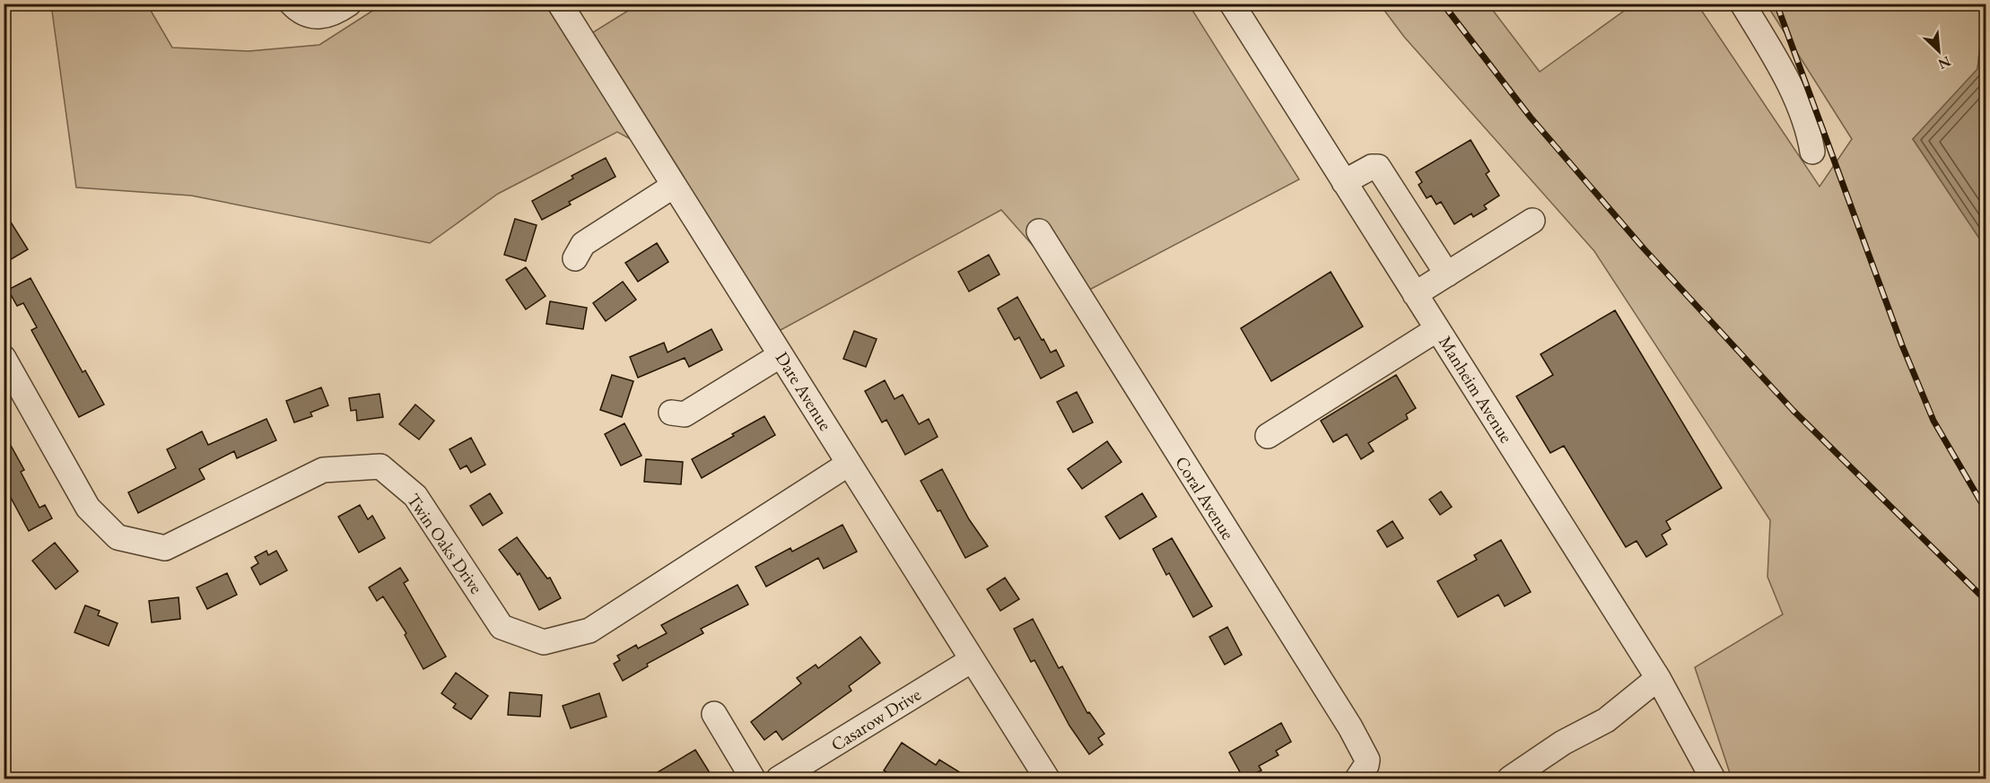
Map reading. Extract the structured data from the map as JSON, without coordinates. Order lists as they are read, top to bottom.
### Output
{
  "streets": {
    "street": [
      "Manheim Avenue",
      "Dare Avenue",
      "Coral Avenue",
      "Twin Oaks Drive",
      "Casarow Drive"
    ]
  },
  "crossings": [
    ["Dare Avenue", "Twin Oaks Drive"],
    ["Dare Avenue", "Casarow Drive"]
  ],
  "north": "bottom right"
}
